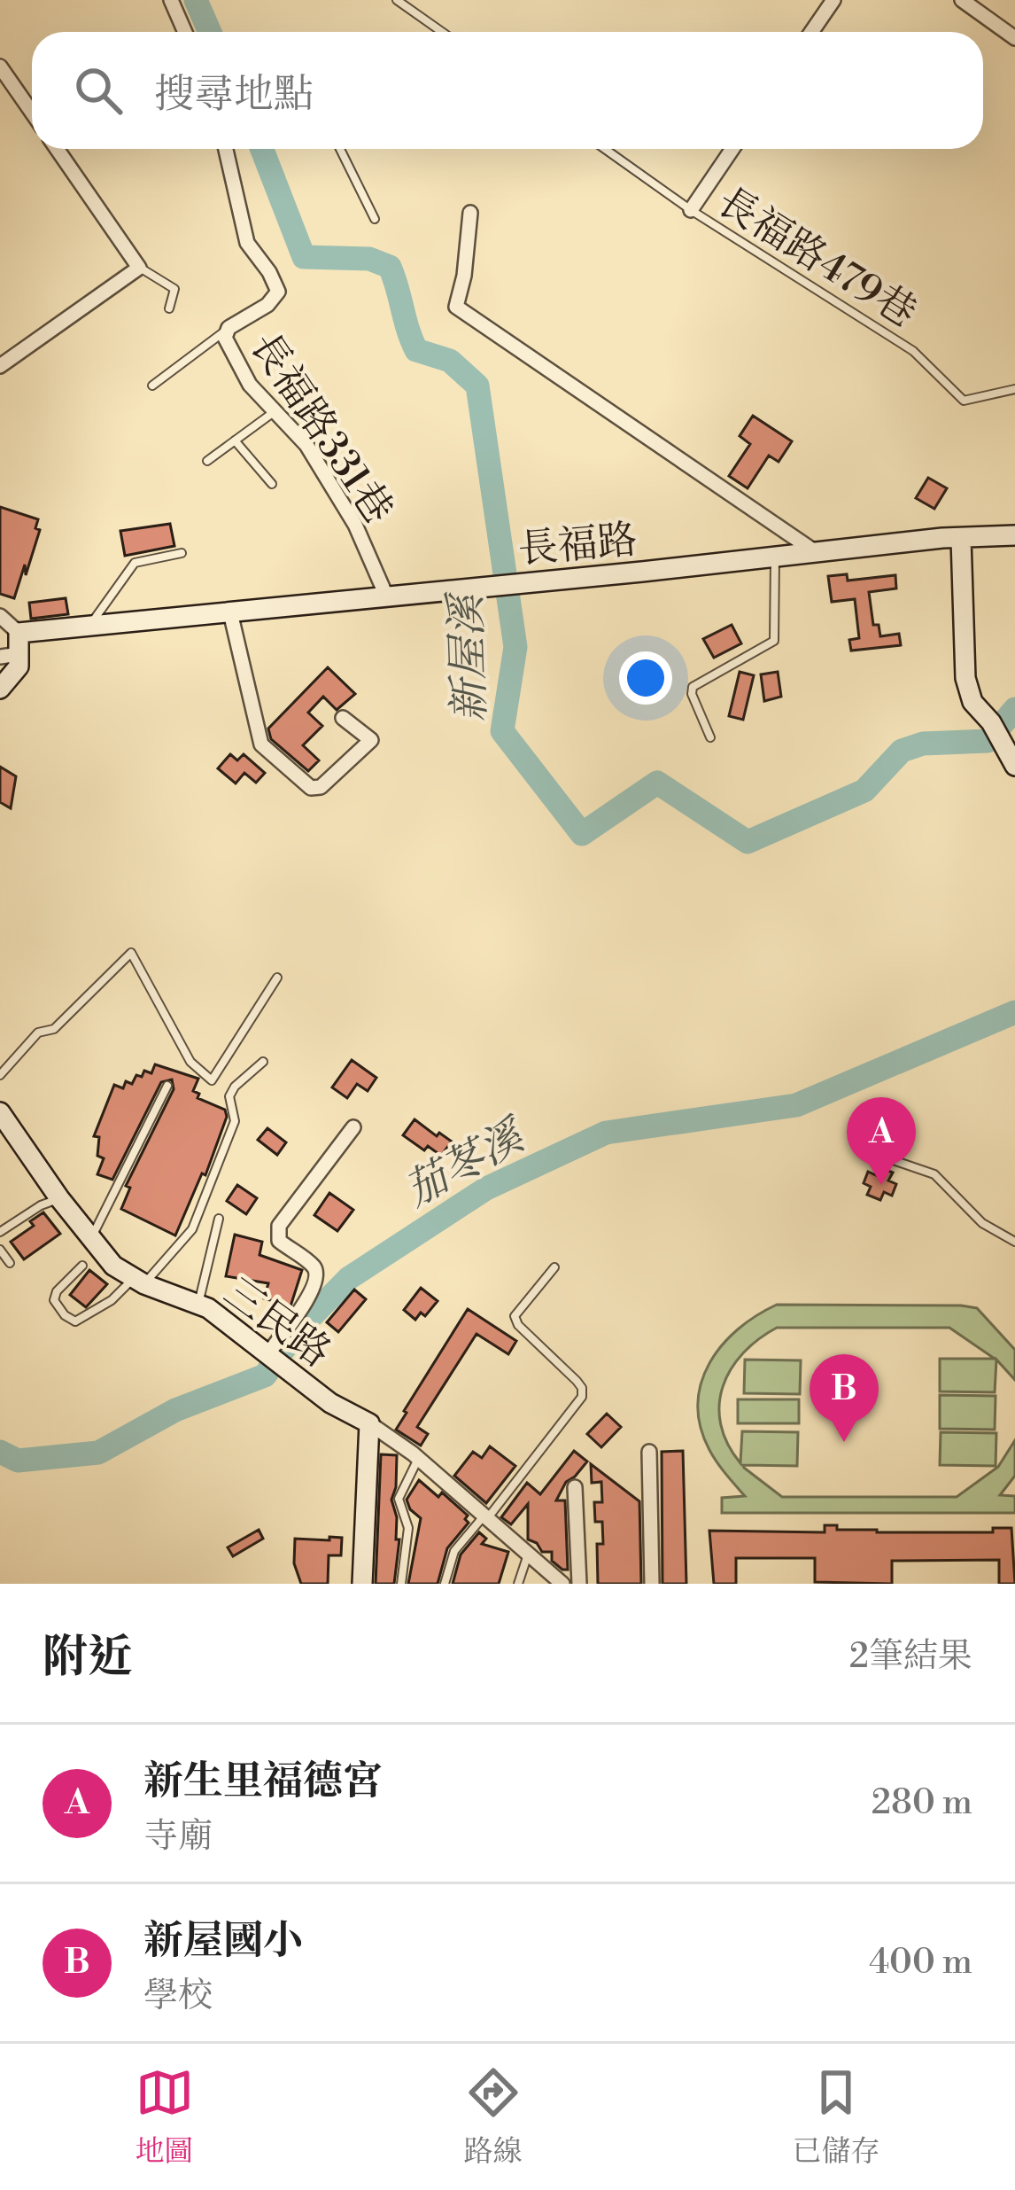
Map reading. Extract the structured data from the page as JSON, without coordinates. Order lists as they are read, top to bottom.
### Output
{
  "streets": {
    "street": ["長福路331巷", "長福路", "三民路"],
    "lane": ["長福路479巷"]
  },
  "crossings": [
    ["長福路331巷", "長福路"]
  ],
  "water": ["新屋溪", "茄苳溪"],
  "page": {
    "search": "搜尋地點",
    "pins": ["A", "B"],
    "heading": ["附近", "2筆結果"],
    "list": [
      {
        "mark": "A",
        "name": "新生里福德宮",
        "note": "寺廟",
        "value": "280 m"
      },
      {
        "mark": "B",
        "name": "新屋國小",
        "note": "學校",
        "value": "400 m"
      }
    ],
    "nav": ["地圖", "路線", "已儲存"]
  }
}
